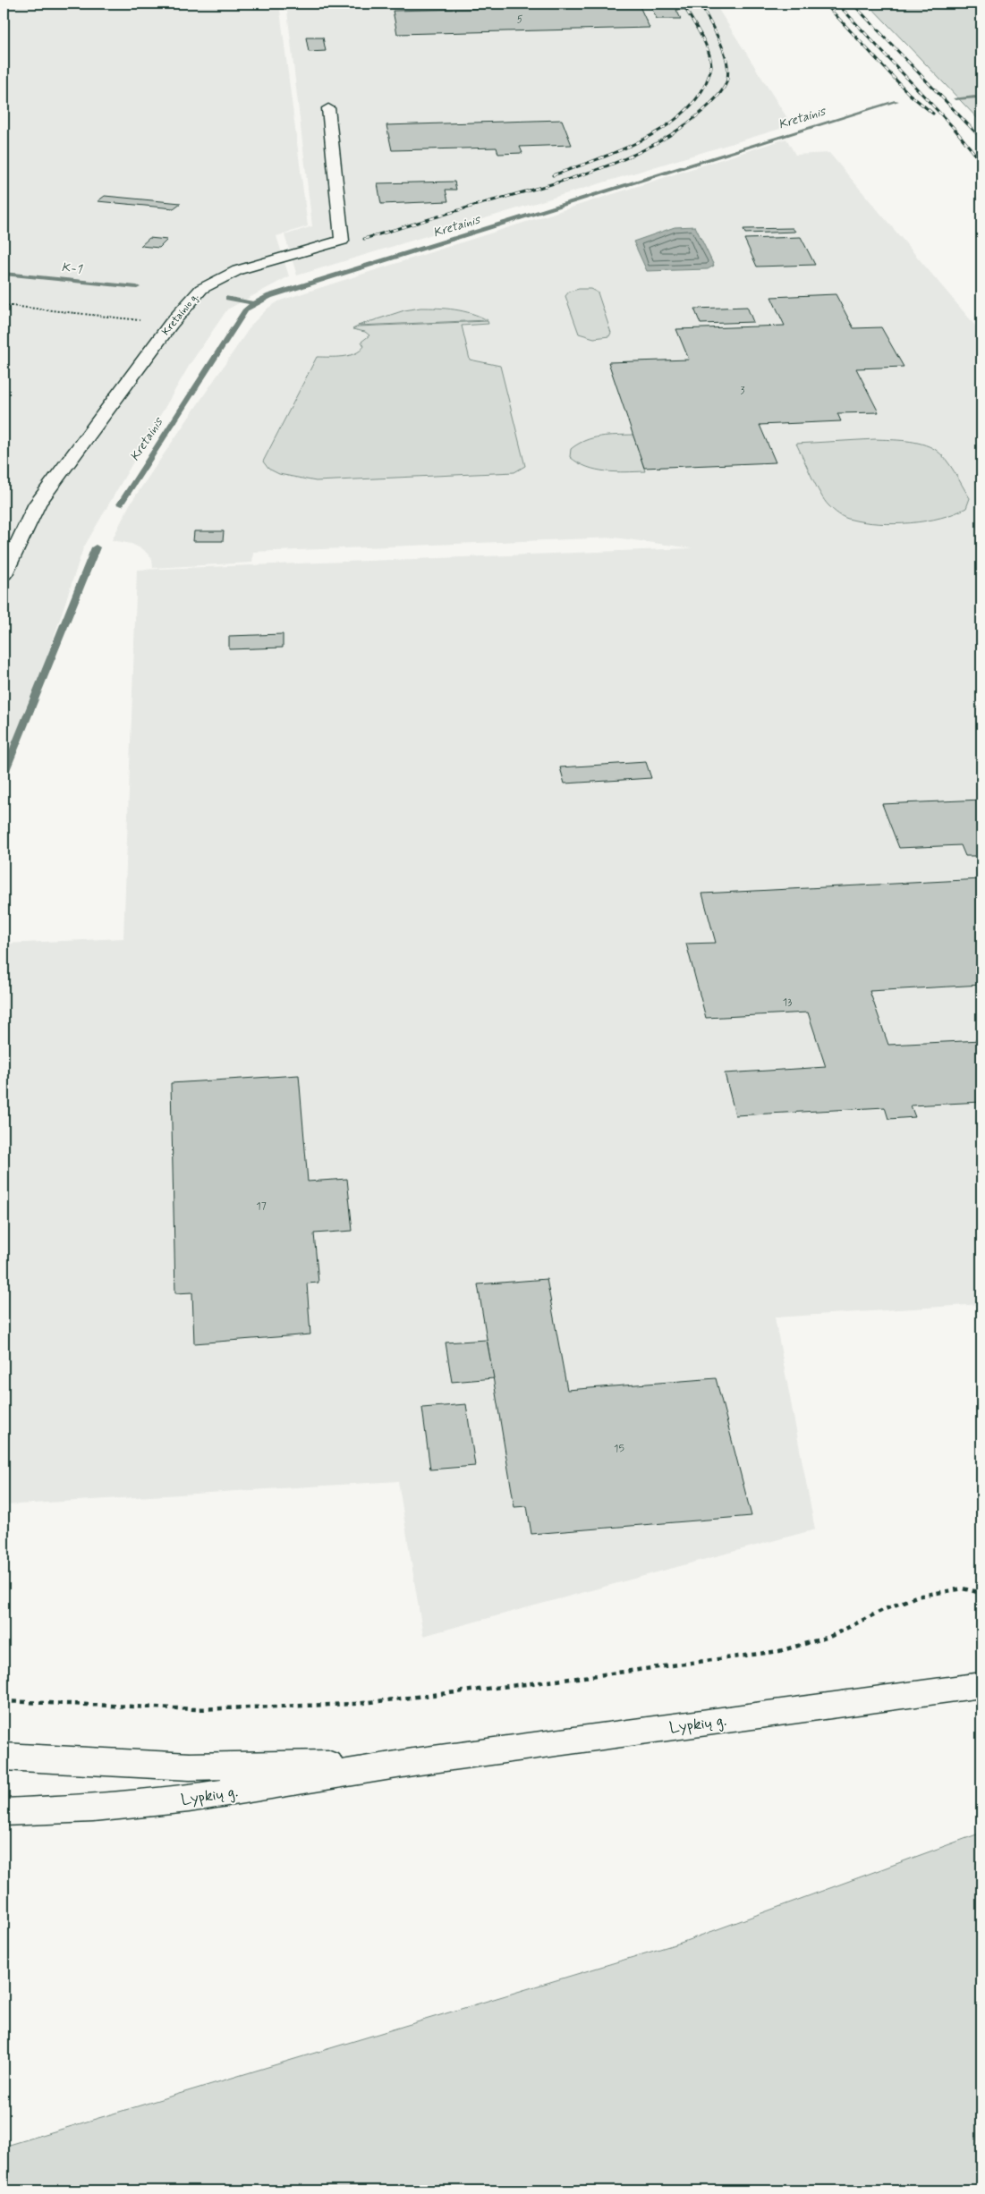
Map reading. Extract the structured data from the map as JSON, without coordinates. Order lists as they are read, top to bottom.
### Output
{
  "streets": {
    "street": ["Kretainio g.", "Lypkių g."]
  },
  "water": ["Kretainis", "K-1"],
  "house_numbers": [
    "5",
    "3",
    "13",
    "17",
    "15"
  ]
}
